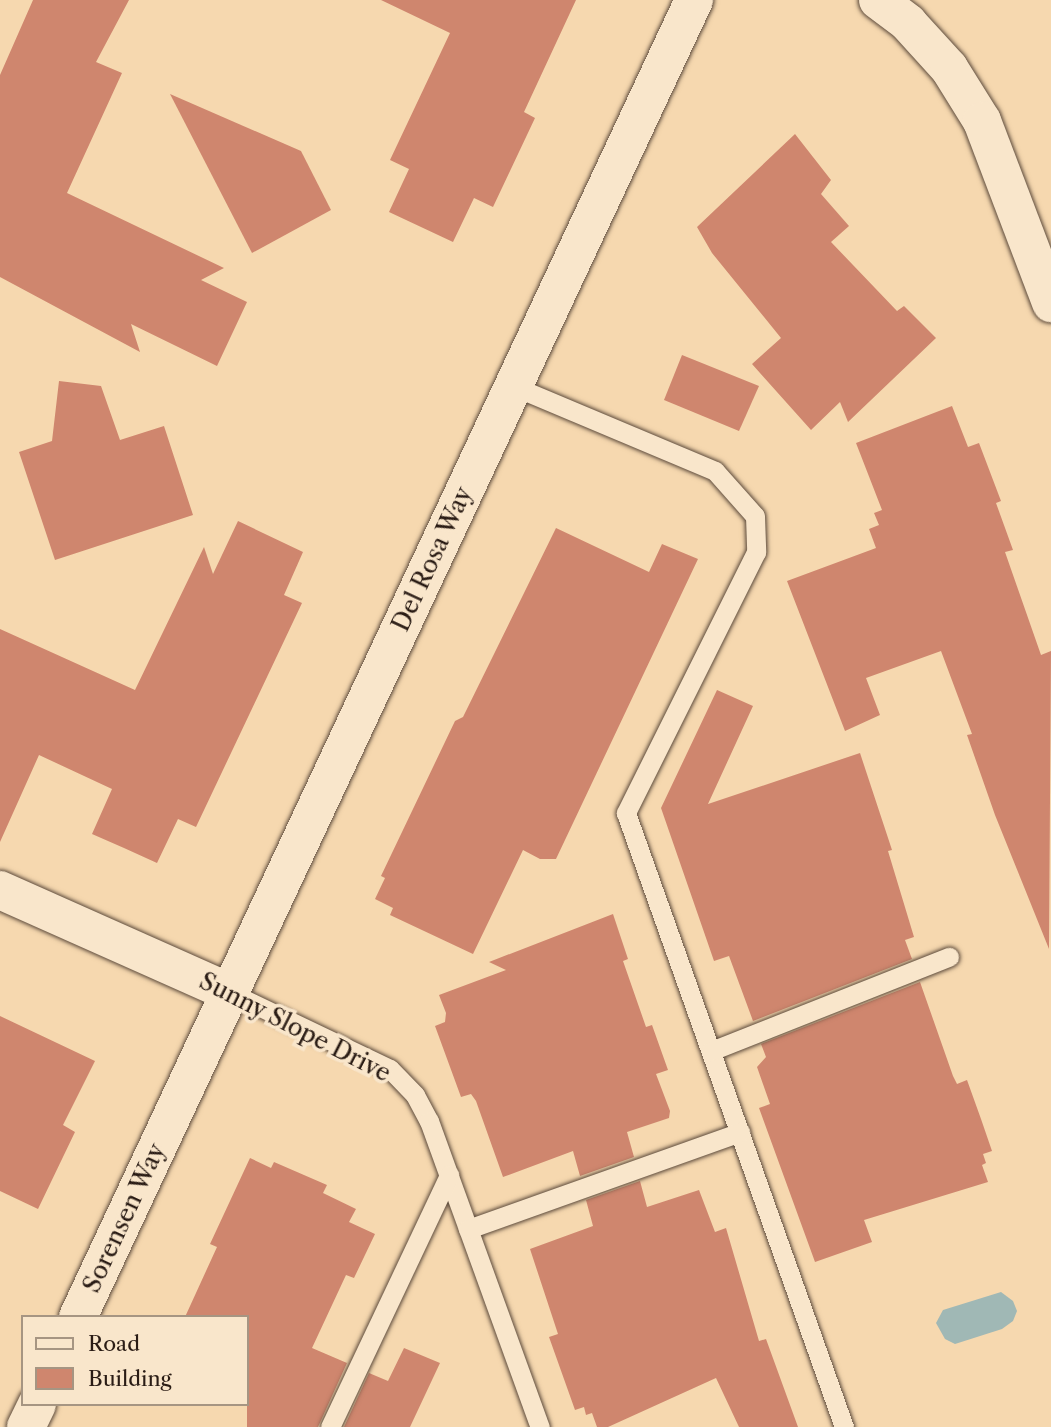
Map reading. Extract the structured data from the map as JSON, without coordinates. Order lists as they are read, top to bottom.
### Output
{
  "streets": {
    "street": ["Del Rosa Way", "Sunny Slope Drive", "Sorensen Way"]
  },
  "crossings": [
    ["Del Rosa Way", "Sunny Slope Drive"],
    ["Del Rosa Way", "Sorensen Way"]
  ],
  "legend": ["Road", "Building"]
}
